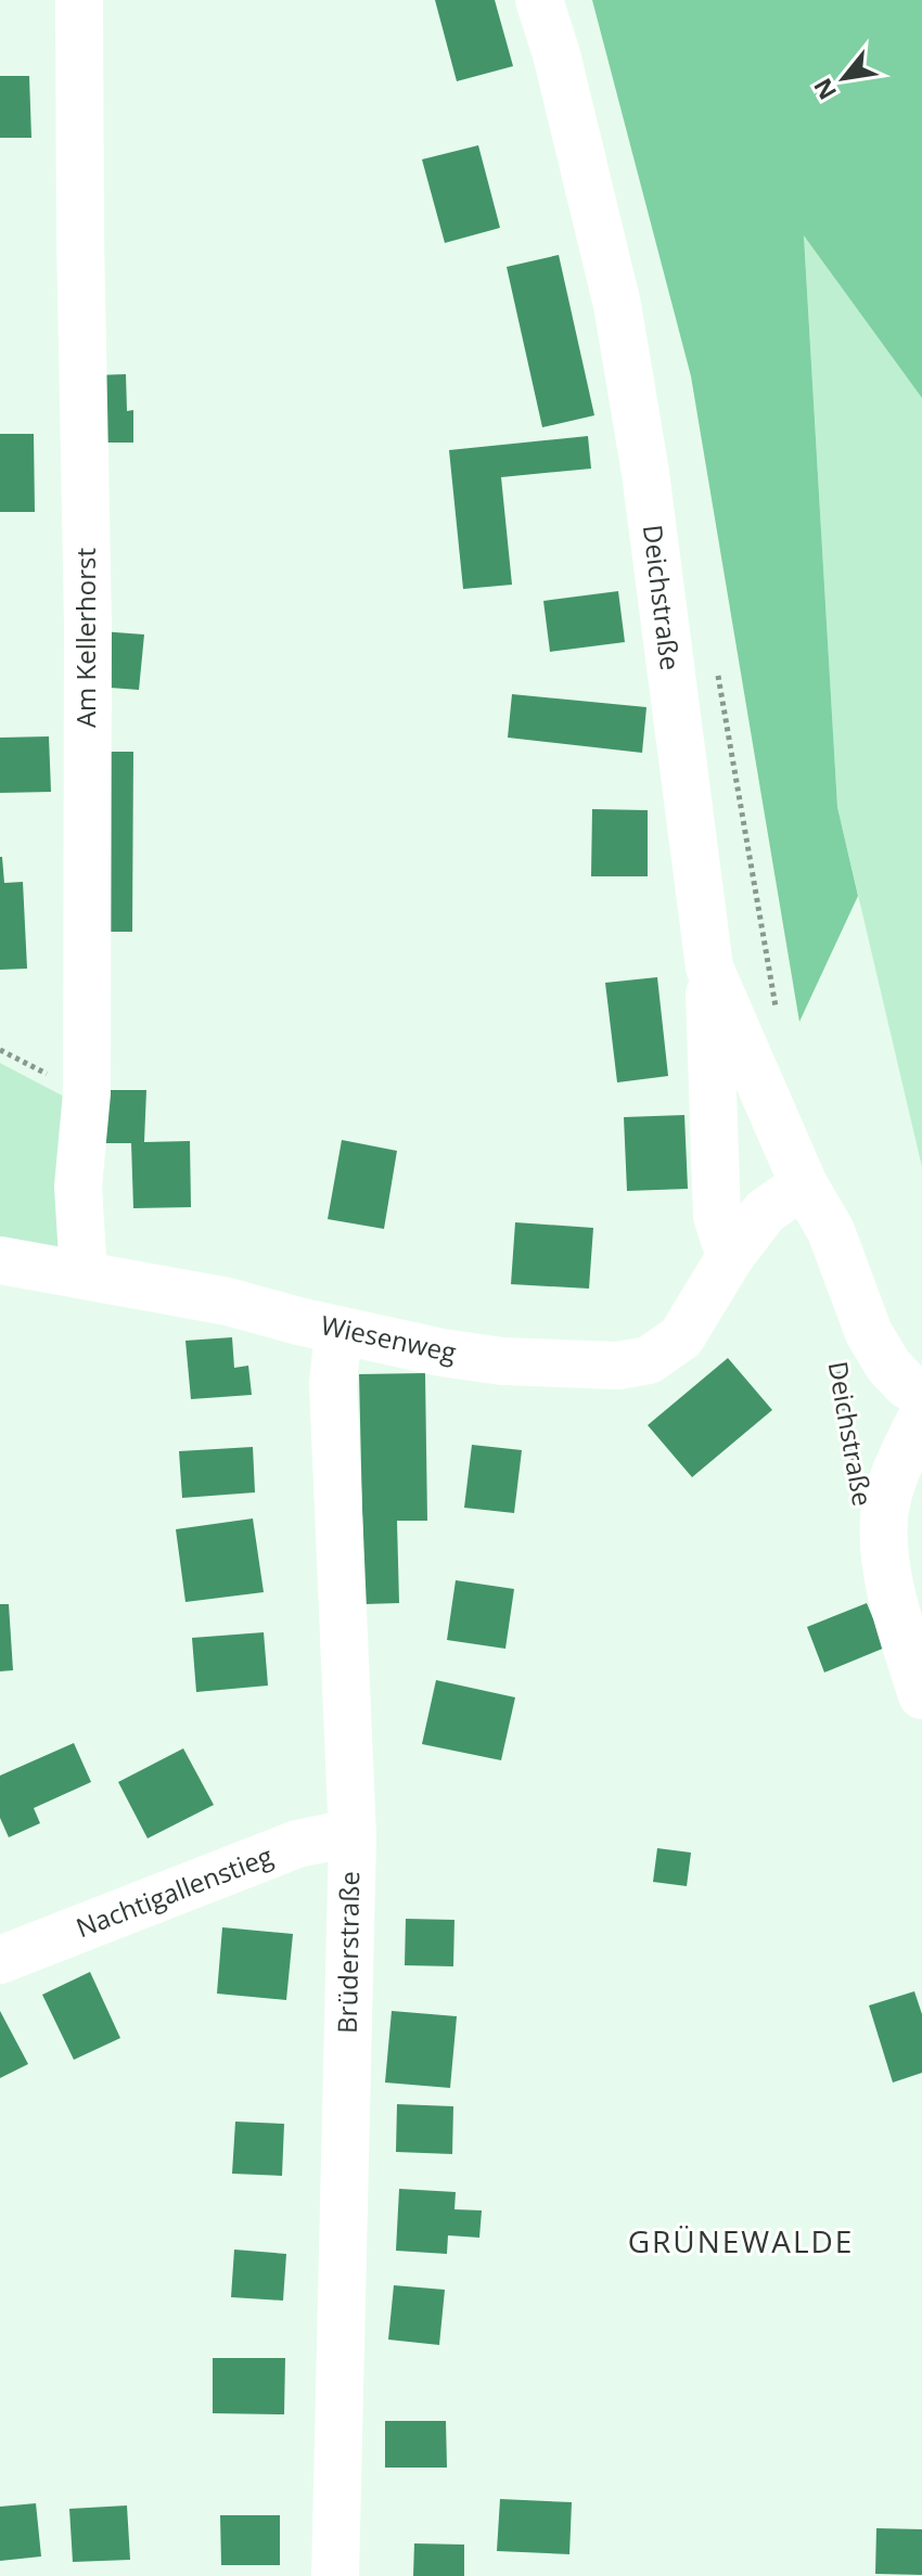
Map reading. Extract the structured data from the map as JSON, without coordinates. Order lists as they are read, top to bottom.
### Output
{
  "streets": {
    "street": [
      "Deichstraße",
      "Am Kellerhorst",
      "Wiesenweg",
      "Nachtigallenstieg",
      "Brüderstraße"
    ]
  },
  "crossings": [
    ["Deichstraße", "Wiesenweg"],
    ["Am Kellerhorst", "Wiesenweg"],
    ["Wiesenweg", "Brüderstraße"],
    ["Nachtigallenstieg", "Brüderstraße"]
  ],
  "districts": ["GRÜNEWALDE"],
  "north": "bottom left"
}
